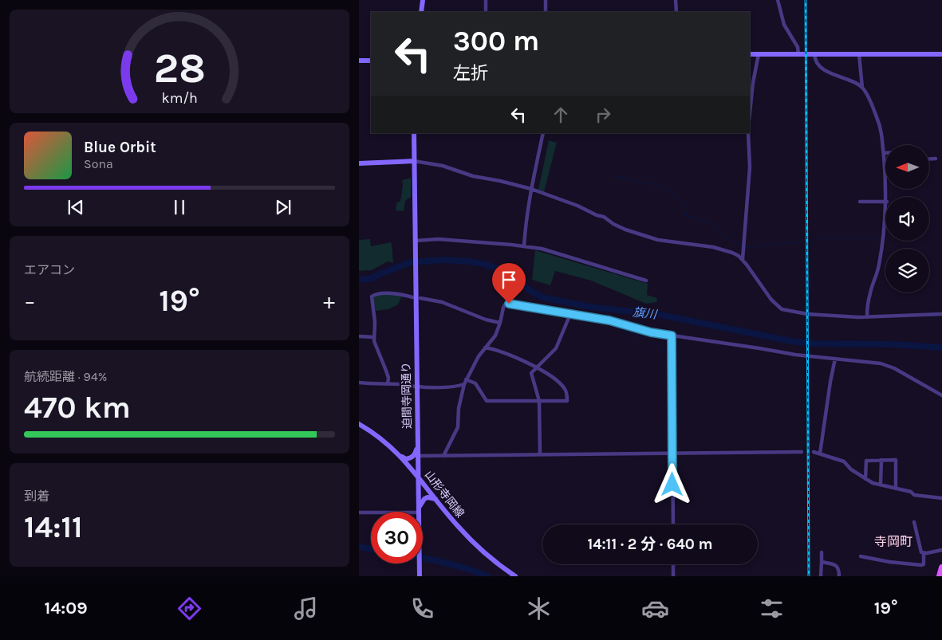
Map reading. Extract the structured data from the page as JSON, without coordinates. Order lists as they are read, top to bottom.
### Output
{
  "streets": {
    "street": ["迫間寺岡通り", "山形寺岡線"]
  },
  "crossings": [
    ["迫間寺岡通り", "山形寺岡線"]
  ],
  "districts": ["寺岡町"],
  "water": ["旗川"],
  "north": "left",
  "page": {
    "turn": ["300 m", "左折"],
    "song": ["Blue Orbit", "Sona"],
    "tile": [
      "エアコン",
      ["航続距離 · 94%", "470 km"],
      ["到着", "14:11"]
    ],
    "heat": ["−", "19°", "+"],
    "limit": "30",
    "trip": "14:11 · 2 分 · 640 m",
    "tabs": ["14:09", "19°"],
    "gauge": ["28", "km/h"]
  }
}
